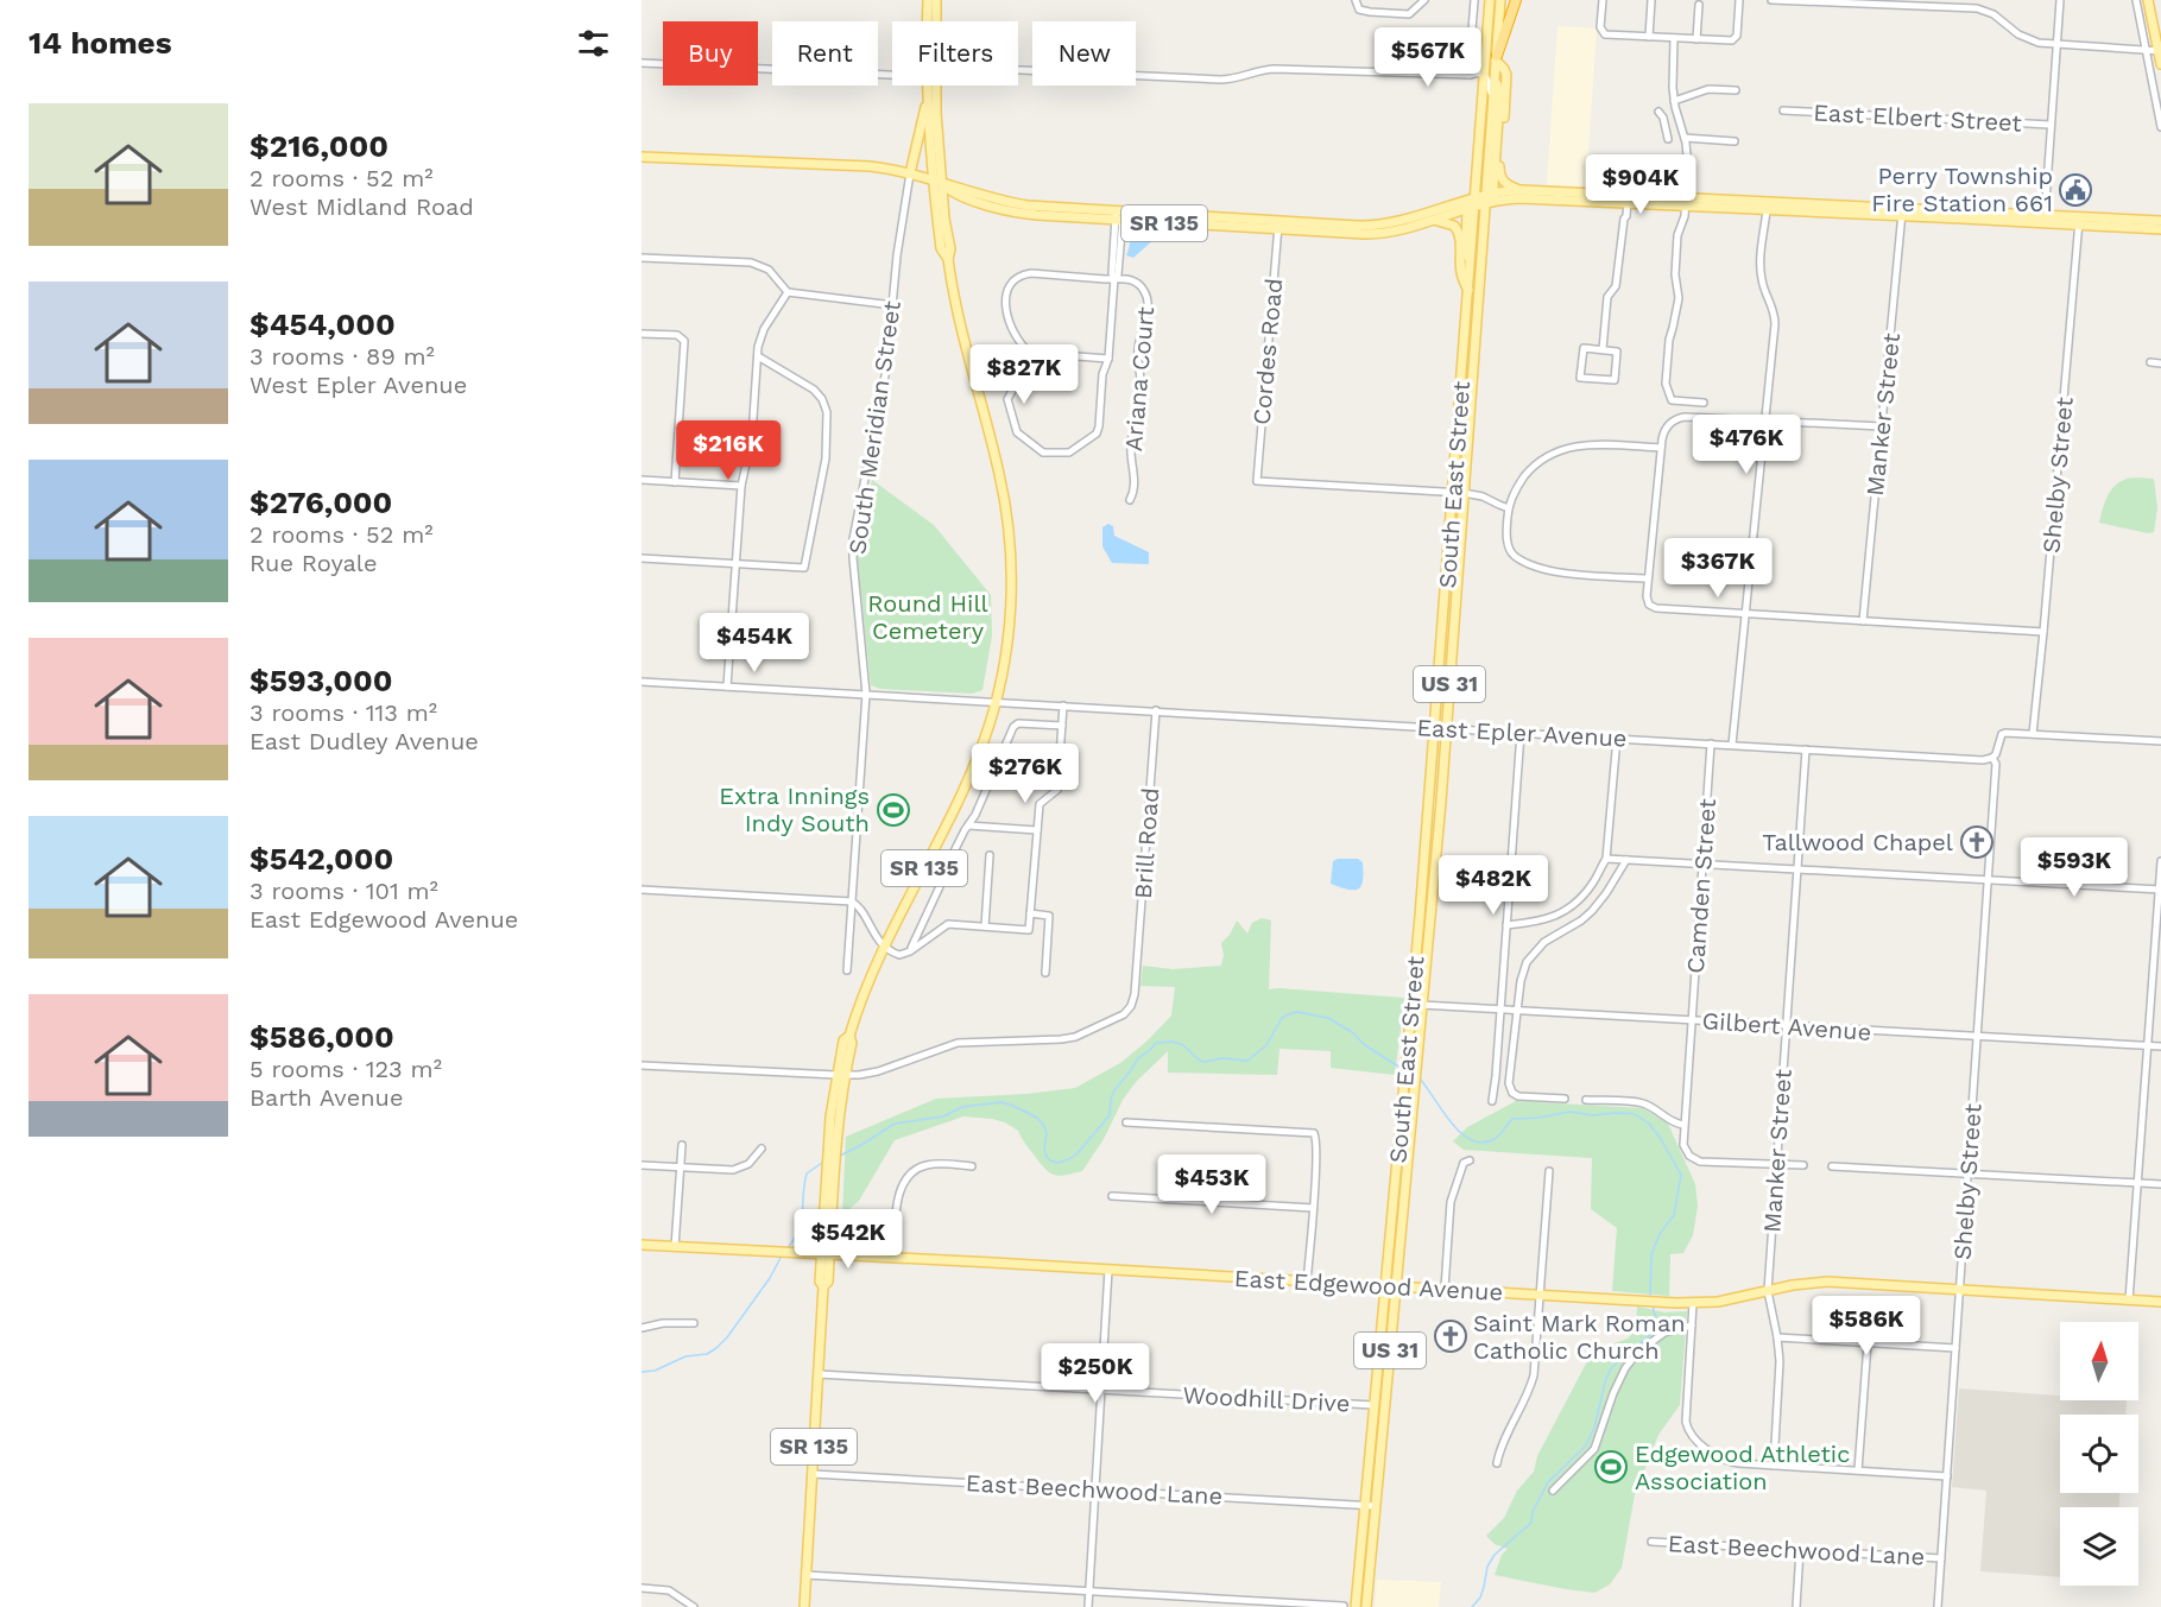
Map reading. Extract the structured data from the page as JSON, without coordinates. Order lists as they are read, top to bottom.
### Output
{
  "streets": {
    "highway": ["US 31"],
    "main road": [
      "SR 135",
      "South Meridian Street",
      "South East Street",
      "East Edgewood Avenue"
    ],
    "street": [
      "East Elbert Street",
      "Cordes Road",
      "Ariana Court",
      "Manker Street",
      "Shelby Street",
      "East Epler Avenue",
      "Brill Road",
      "Camden Street",
      "Gilbert Avenue",
      "Woodhill Drive",
      "East Beechwood Lane"
    ]
  },
  "crossings": [
    ["SR 135", "Cordes Road"],
    ["SR 135", "South Meridian Street"],
    ["SR 135", "South East Street"],
    ["Cordes Road", "South East Street"],
    ["Manker Street", "East Epler Avenue"],
    ["Manker Street", "Camden Street"],
    ["Manker Street", "Gilbert Avenue"],
    ["Manker Street", "East Edgewood Avenue"],
    ["South Meridian Street", "East Epler Avenue"],
    ["South Meridian Street", "Brill Road"],
    ["South Meridian Street", "East Edgewood Avenue"],
    ["South Meridian Street", "Woodhill Drive"],
    ["South Meridian Street", "East Beechwood Lane"],
    ["Shelby Street", "East Epler Avenue"],
    ["Shelby Street", "Gilbert Avenue"],
    ["Shelby Street", "East Edgewood Avenue"],
    ["Shelby Street", "East Beechwood Lane"],
    ["South East Street", "US 31"],
    ["South East Street", "East Epler Avenue"],
    ["South East Street", "Gilbert Avenue"],
    ["South East Street", "East Edgewood Avenue"],
    ["South East Street", "Woodhill Drive"],
    ["South East Street", "East Beechwood Lane"],
    ["East Epler Avenue", "Brill Road"],
    ["East Epler Avenue", "Camden Street"],
    ["Camden Street", "Gilbert Avenue"]
  ],
  "parks": ["Round Hill Cemetery"],
  "places": {
    "public building": ["Perry Township Fire Station 661"],
    "sports": ["Extra Innings Indy South", "Edgewood Athletic Association"],
    "church": ["Tallwood Chapel", "Saint Mark Roman Catholic Church"]
  },
  "north": "top",
  "page": {
    "heading": "14 homes",
    "chip": [
      "Buy",
      "Rent",
      "Filters",
      "New"
    ],
    "price": [
      "$567K",
      "$904K",
      "$827K",
      "$476K",
      "$216K",
      "$367K",
      "$454K",
      "$276K",
      "$593K",
      "$482K",
      "$453K",
      "$542K",
      "$586K",
      "$250K"
    ],
    "list": [
      {
        "name": "$216,000",
        "note": "2 rooms · 52 m² · West Midland Road"
      },
      {
        "name": "$454,000",
        "note": "3 rooms · 89 m² · West Epler Avenue"
      },
      {
        "name": "$276,000",
        "note": "2 rooms · 52 m² · Rue Royale"
      },
      {
        "name": "$593,000",
        "note": "3 rooms · 113 m² · East Dudley Avenue"
      },
      {
        "name": "$542,000",
        "note": "3 rooms · 101 m² · East Edgewood Avenue"
      },
      {
        "name": "$586,000",
        "note": "5 rooms · 123 m² · Barth Avenue"
      }
    ]
  }
}
